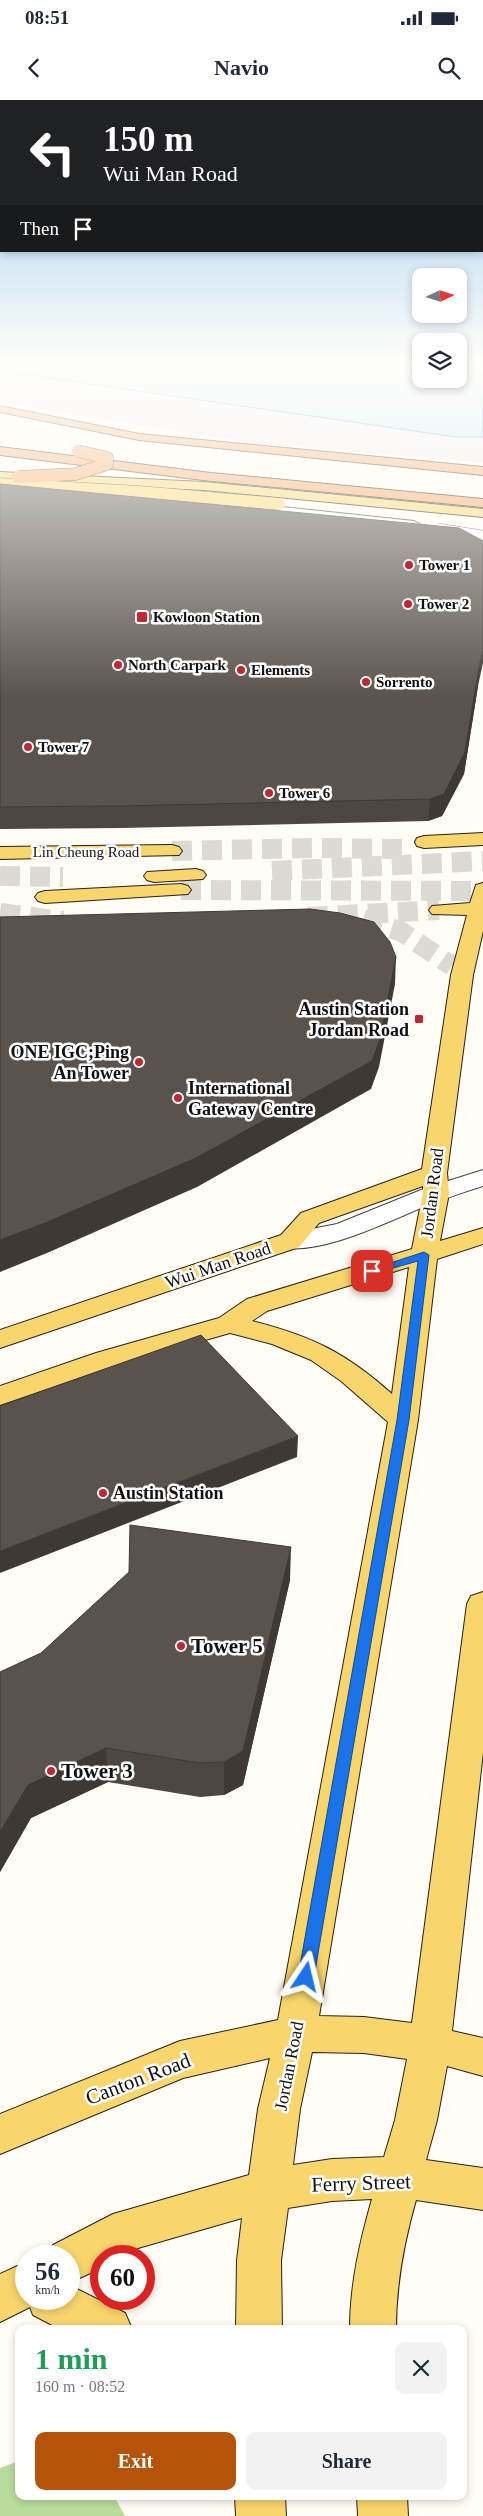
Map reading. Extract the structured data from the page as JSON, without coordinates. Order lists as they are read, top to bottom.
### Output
{
  "streets": {
    "main road": [
      "Lin Cheung Road",
      "Jordan Road",
      "Wui Man Road",
      "Canton Road",
      "Ferry Street"
    ]
  },
  "crossings": [
    ["Jordan Road", "Wui Man Road"],
    ["Jordan Road", "Canton Road"],
    ["Jordan Road", "Ferry Street"]
  ],
  "places": {
    "other": [
      "Tower 1",
      "Tower 2",
      "North Carpark",
      "Elements",
      "Sorrento",
      "Tower 7",
      "Tower 6",
      "ONE IGC;Ping An Tower",
      "International Gateway Centre",
      "Austin Station",
      "Tower 5",
      "Tower 3"
    ],
    "transit": ["Kowloon Station", "Austin Station Jordan Road"]
  },
  "north": "right",
  "page": {
    "status": "08:51",
    "header": "Navio",
    "turn": ["150 m", "Wui Man Road"],
    "then": "Then",
    "speed": "56 km/h",
    "limit": "60",
    "heading": ["1 min", "160 m · 08:52"],
    "buttons": ["Exit", "Share"]
  }
}
